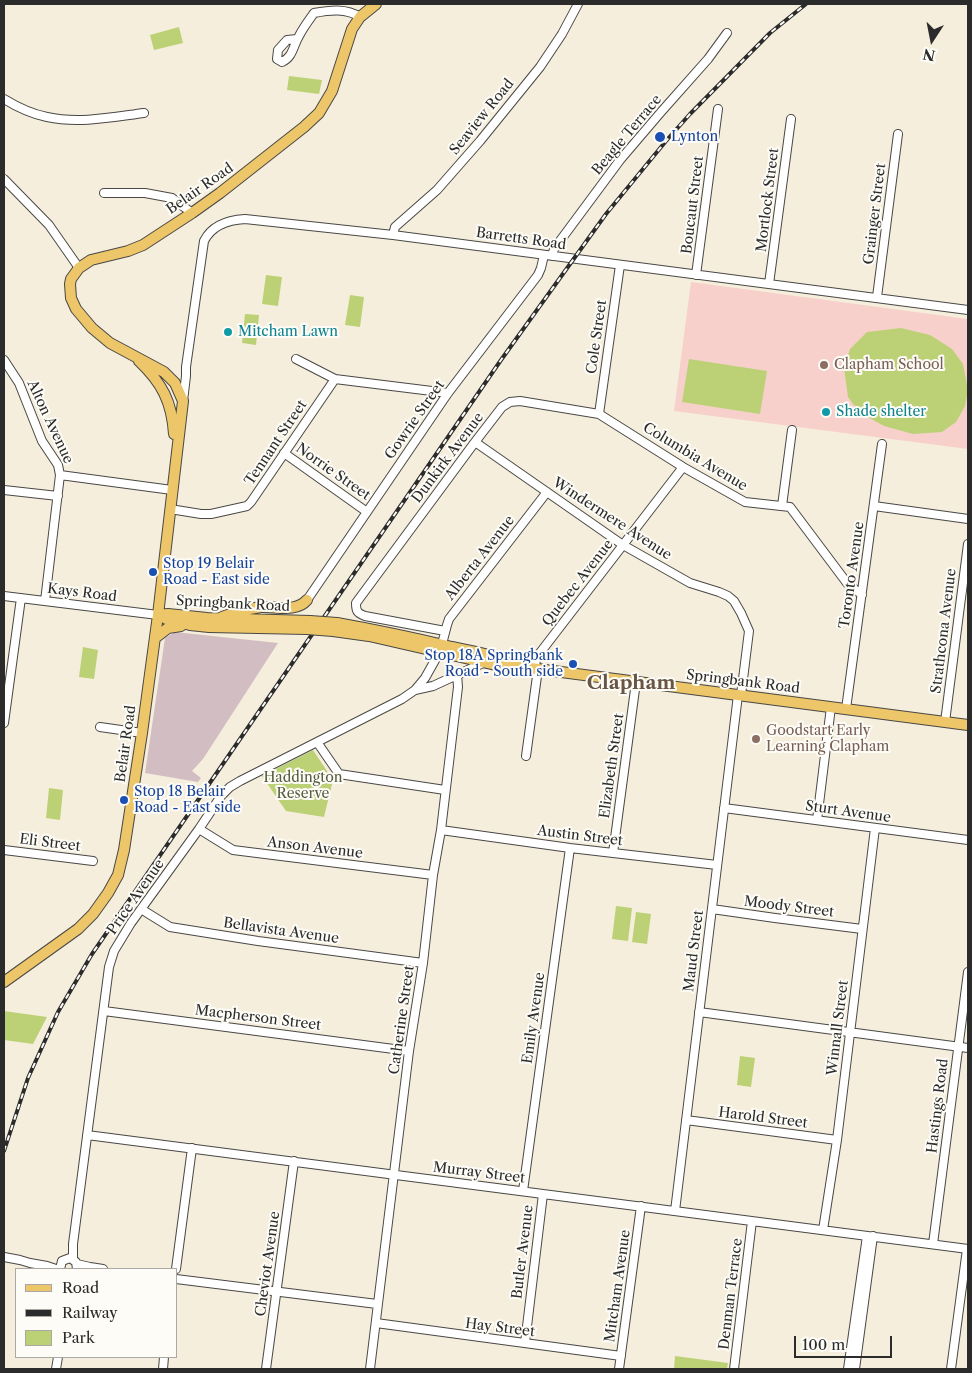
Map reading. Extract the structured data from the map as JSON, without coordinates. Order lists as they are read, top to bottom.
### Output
{
  "streets": {
    "main road": ["Belair Road", "Springbank Road"],
    "street": [
      "Seaview Road",
      "Beagle Terrace",
      "Mortlock Street",
      "Boucaut Street",
      "Grainger Street",
      "Barretts Road",
      "Cole Street",
      "Gowrie Street",
      "Alton Avenue",
      "Tennant Street",
      "Columbia Avenue",
      "Dunkirk Avenue",
      "Norrie Street",
      "Windermere Avenue",
      "Alberta Avenue",
      "Toronto Avenue",
      "Quebec Avenue",
      "Kays Road",
      "Strathcona Avenue",
      "Elizabeth Street",
      "Sturt Avenue",
      "Austin Street",
      "Eli Street",
      "Anson Avenue",
      "Price Avenue",
      "Moody Street",
      "Bellavista Avenue",
      "Maud Street",
      "Macpherson Street",
      "Emily Avenue",
      "Catherine Street",
      "Winnall Street",
      "Hastings Road",
      "Harold Street",
      "Murray Street",
      "Butler Avenue",
      "Cheviot Avenue",
      "Mitcham Avenue",
      "Denman Terrace",
      "Hay Street"
    ]
  },
  "crossings": [
    ["Seaview Road", "Barretts Road"],
    ["Beagle Terrace", "Barretts Road"],
    ["Beagle Terrace", "Gowrie Street"],
    ["Belair Road", "Barretts Road"],
    ["Belair Road", "Alton Avenue"],
    ["Belair Road", "Tennant Street"],
    ["Belair Road", "Kays Road"],
    ["Belair Road", "Springbank Road"],
    ["Mortlock Street", "Barretts Road"],
    ["Boucaut Street", "Barretts Road"],
    ["Grainger Street", "Barretts Road"],
    ["Barretts Road", "Cole Street"],
    ["Barretts Road", "Gowrie Street"],
    ["Cole Street", "Columbia Avenue"],
    ["Cole Street", "Dunkirk Avenue"],
    ["Gowrie Street", "Norrie Street"],
    ["Tennant Street", "Norrie Street"],
    ["Columbia Avenue", "Dunkirk Avenue"],
    ["Columbia Avenue", "Quebec Avenue"],
    ["Dunkirk Avenue", "Windermere Avenue"],
    ["Dunkirk Avenue", "Alberta Avenue"],
    ["Windermere Avenue", "Alberta Avenue"],
    ["Windermere Avenue", "Quebec Avenue"],
    ["Windermere Avenue", "Springbank Road"],
    ["Windermere Avenue", "Maud Street"],
    ["Alberta Avenue", "Springbank Road"],
    ["Alberta Avenue", "Price Avenue"],
    ["Toronto Avenue", "Springbank Road"],
    ["Quebec Avenue", "Springbank Road"],
    ["Kays Road", "Springbank Road"],
    ["Springbank Road", "Strathcona Avenue"],
    ["Springbank Road", "Elizabeth Street"],
    ["Springbank Road", "Price Avenue"],
    ["Springbank Road", "Maud Street"],
    ["Elizabeth Street", "Austin Street"],
    ["Sturt Avenue", "Maud Street"],
    ["Sturt Avenue", "Winnall Street"],
    ["Austin Street", "Maud Street"],
    ["Austin Street", "Emily Avenue"],
    ["Austin Street", "Catherine Street"],
    ["Anson Avenue", "Price Avenue"],
    ["Anson Avenue", "Catherine Street"],
    ["Price Avenue", "Bellavista Avenue"],
    ["Price Avenue", "Macpherson Street"],
    ["Price Avenue", "Catherine Street"],
    ["Price Avenue", "Murray Street"],
    ["Moody Street", "Maud Street"],
    ["Moody Street", "Winnall Street"],
    ["Bellavista Avenue", "Catherine Street"],
    ["Maud Street", "Harold Street"],
    ["Maud Street", "Murray Street"],
    ["Macpherson Street", "Catherine Street"],
    ["Emily Avenue", "Murray Street"],
    ["Catherine Street", "Murray Street"],
    ["Catherine Street", "Hay Street"],
    ["Winnall Street", "Harold Street"],
    ["Winnall Street", "Murray Street"],
    ["Hastings Road", "Murray Street"],
    ["Murray Street", "Butler Avenue"],
    ["Murray Street", "Cheviot Avenue"],
    ["Murray Street", "Mitcham Avenue"],
    ["Murray Street", "Denman Terrace"],
    ["Butler Avenue", "Hay Street"],
    ["Mitcham Avenue", "Hay Street"]
  ],
  "districts": ["Clapham"],
  "parks": ["Haddington Reserve"],
  "places": [
    "Lynton",
    "Mitcham Lawn",
    "Clapham School",
    "Shade shelter",
    "Stop 19 Belair Road - East side",
    "Stop 18A Springbank Road - South side",
    "Goodstart Early Learning Clapham",
    "Stop 18 Belair Road - East side"
  ],
  "legend": ["Road", "Railway", "Park"],
  "scale_bar": "100 m",
  "north": "bottom"
}
